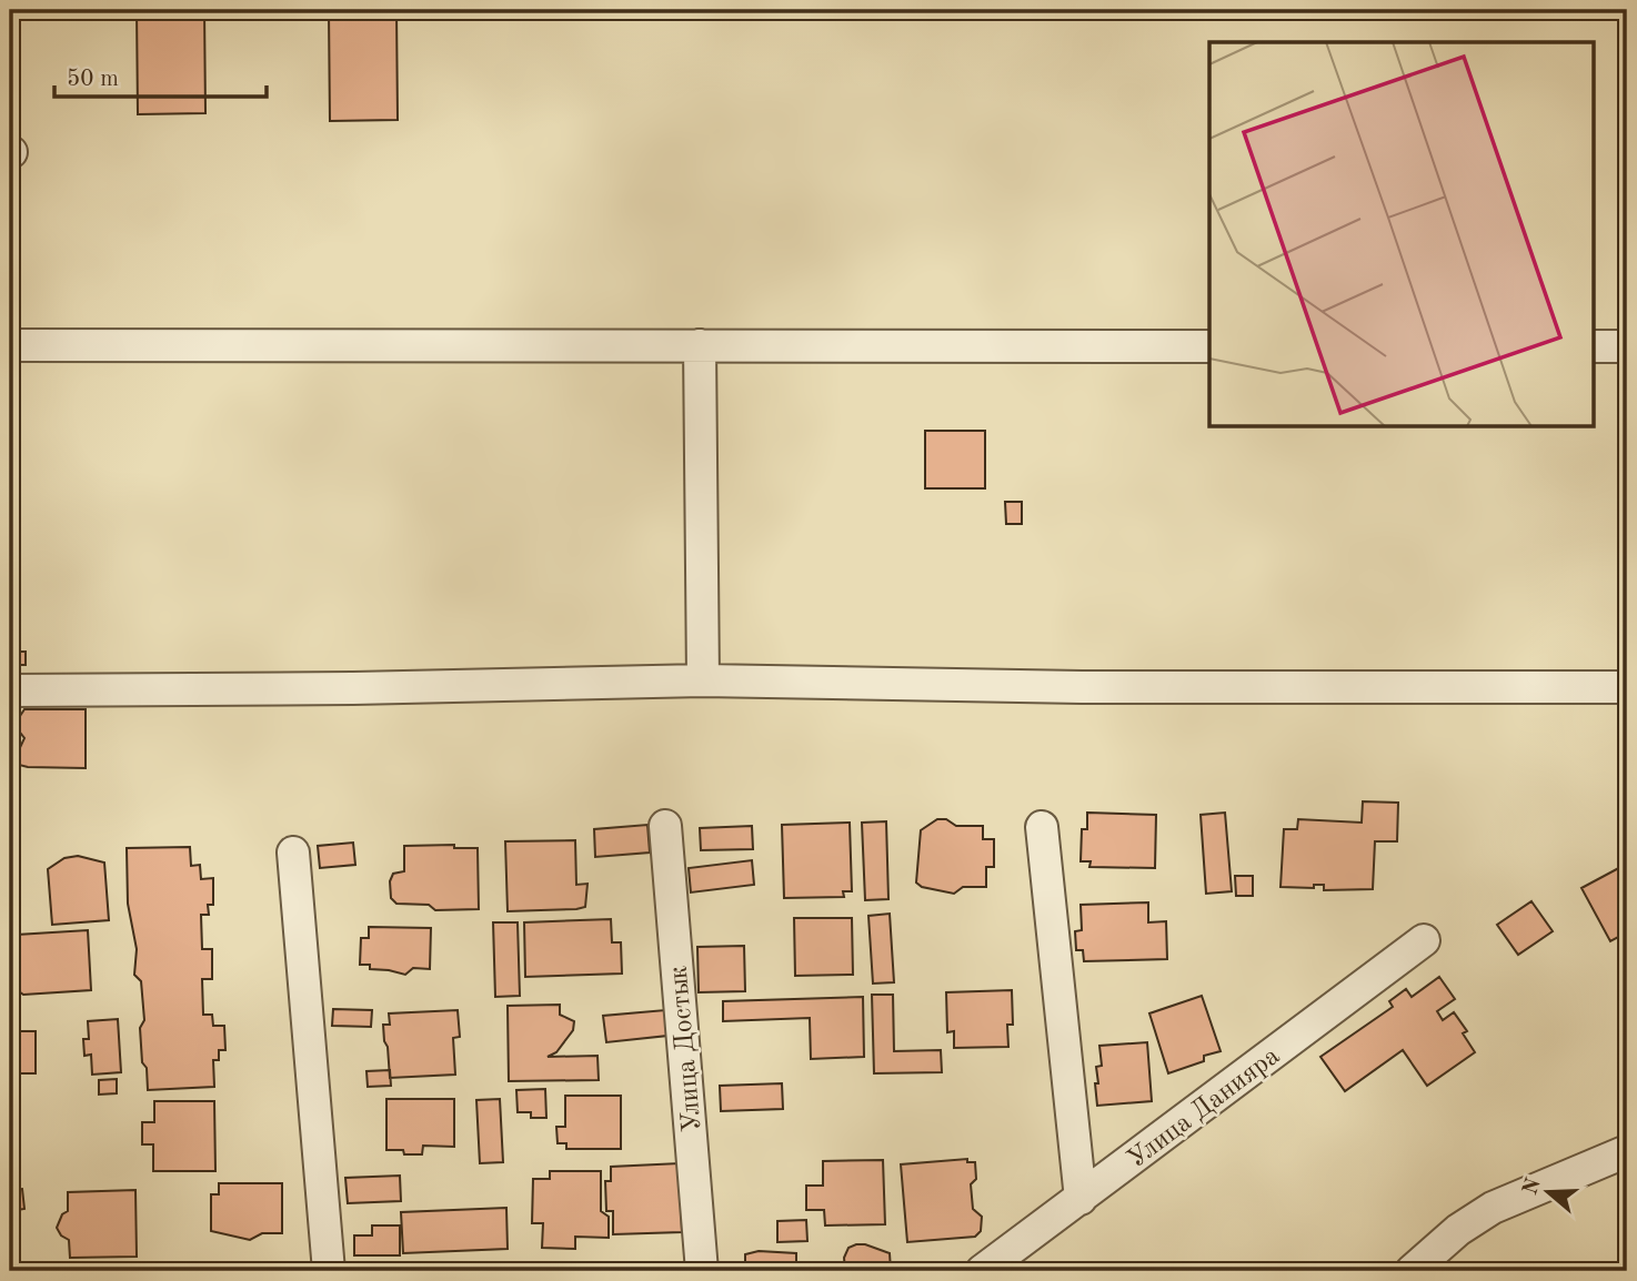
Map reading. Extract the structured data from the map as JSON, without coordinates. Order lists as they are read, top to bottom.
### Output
{
  "streets": {
    "street": ["Улица Достык", "Улица Данияра"]
  },
  "scale_bar": "50 m",
  "north": "left"
}
